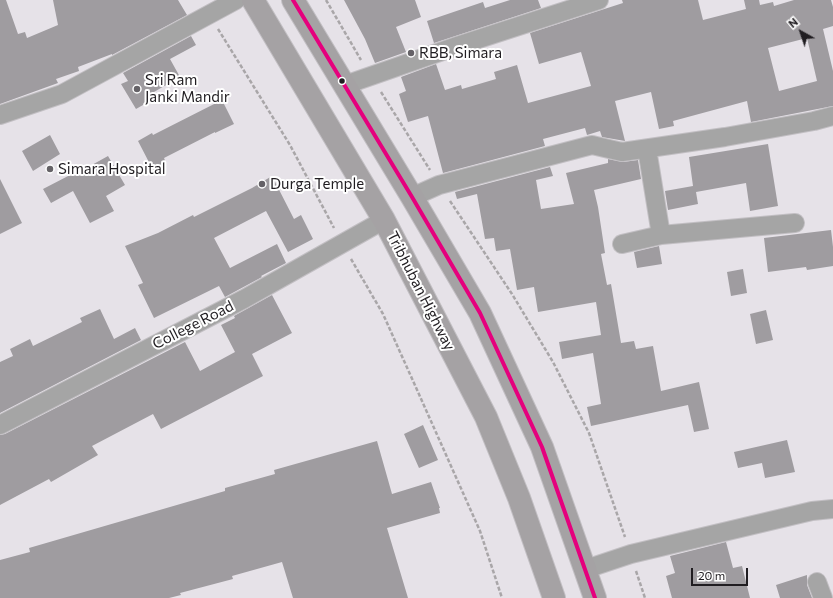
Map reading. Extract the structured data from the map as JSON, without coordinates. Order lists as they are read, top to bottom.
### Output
{
  "streets": {
    "highway": ["Tribhuban Highway"],
    "street": ["College Road"]
  },
  "crossings": [
    ["Tribhuban Highway", "College Road"]
  ],
  "places": [
    "RBB, Simara",
    "Sri Ram Janki Mandir",
    "Simara Hospital",
    "Durga Temple"
  ],
  "scale_bar": "20 m",
  "north": "top left"
}
